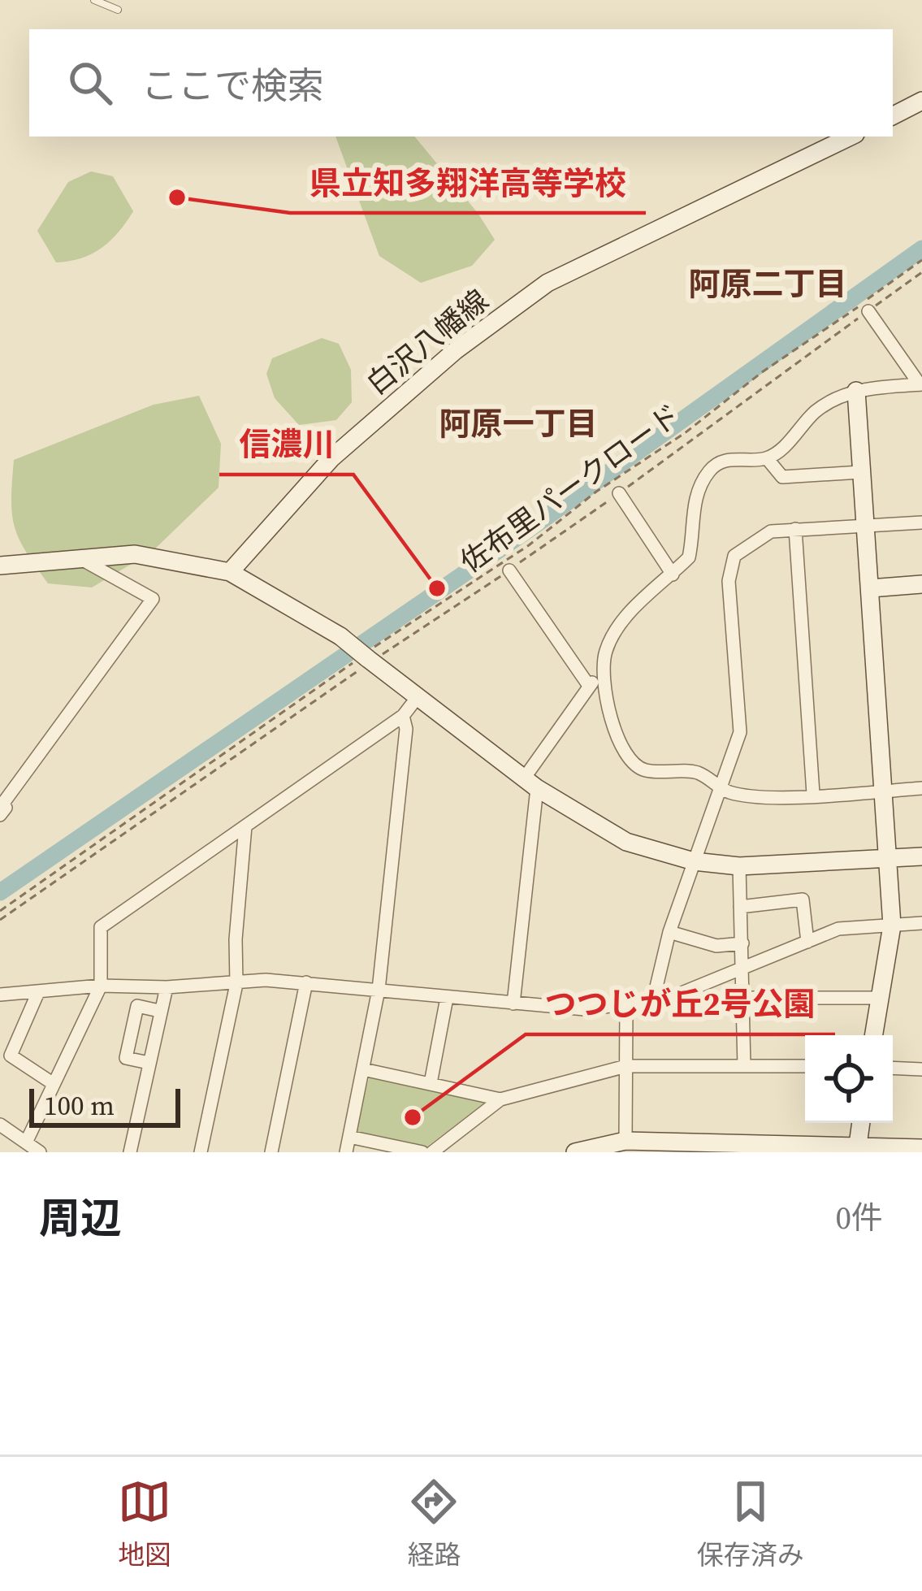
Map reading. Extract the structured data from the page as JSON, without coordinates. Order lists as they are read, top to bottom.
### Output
{
  "streets": {
    "street": ["白沢八幡線"],
    "path": ["佐布里パークロード"]
  },
  "districts": ["阿原二丁目", "阿原一丁目"],
  "places": ["県立知多翔洋高等学校", "信濃川", "つつじが丘2号公園"],
  "scale_bar": "100 m",
  "page": {
    "search": "ここで検索",
    "scale": "100 m",
    "heading": ["周辺", "0件"],
    "nav": ["地図", "経路", "保存済み"]
  }
}
